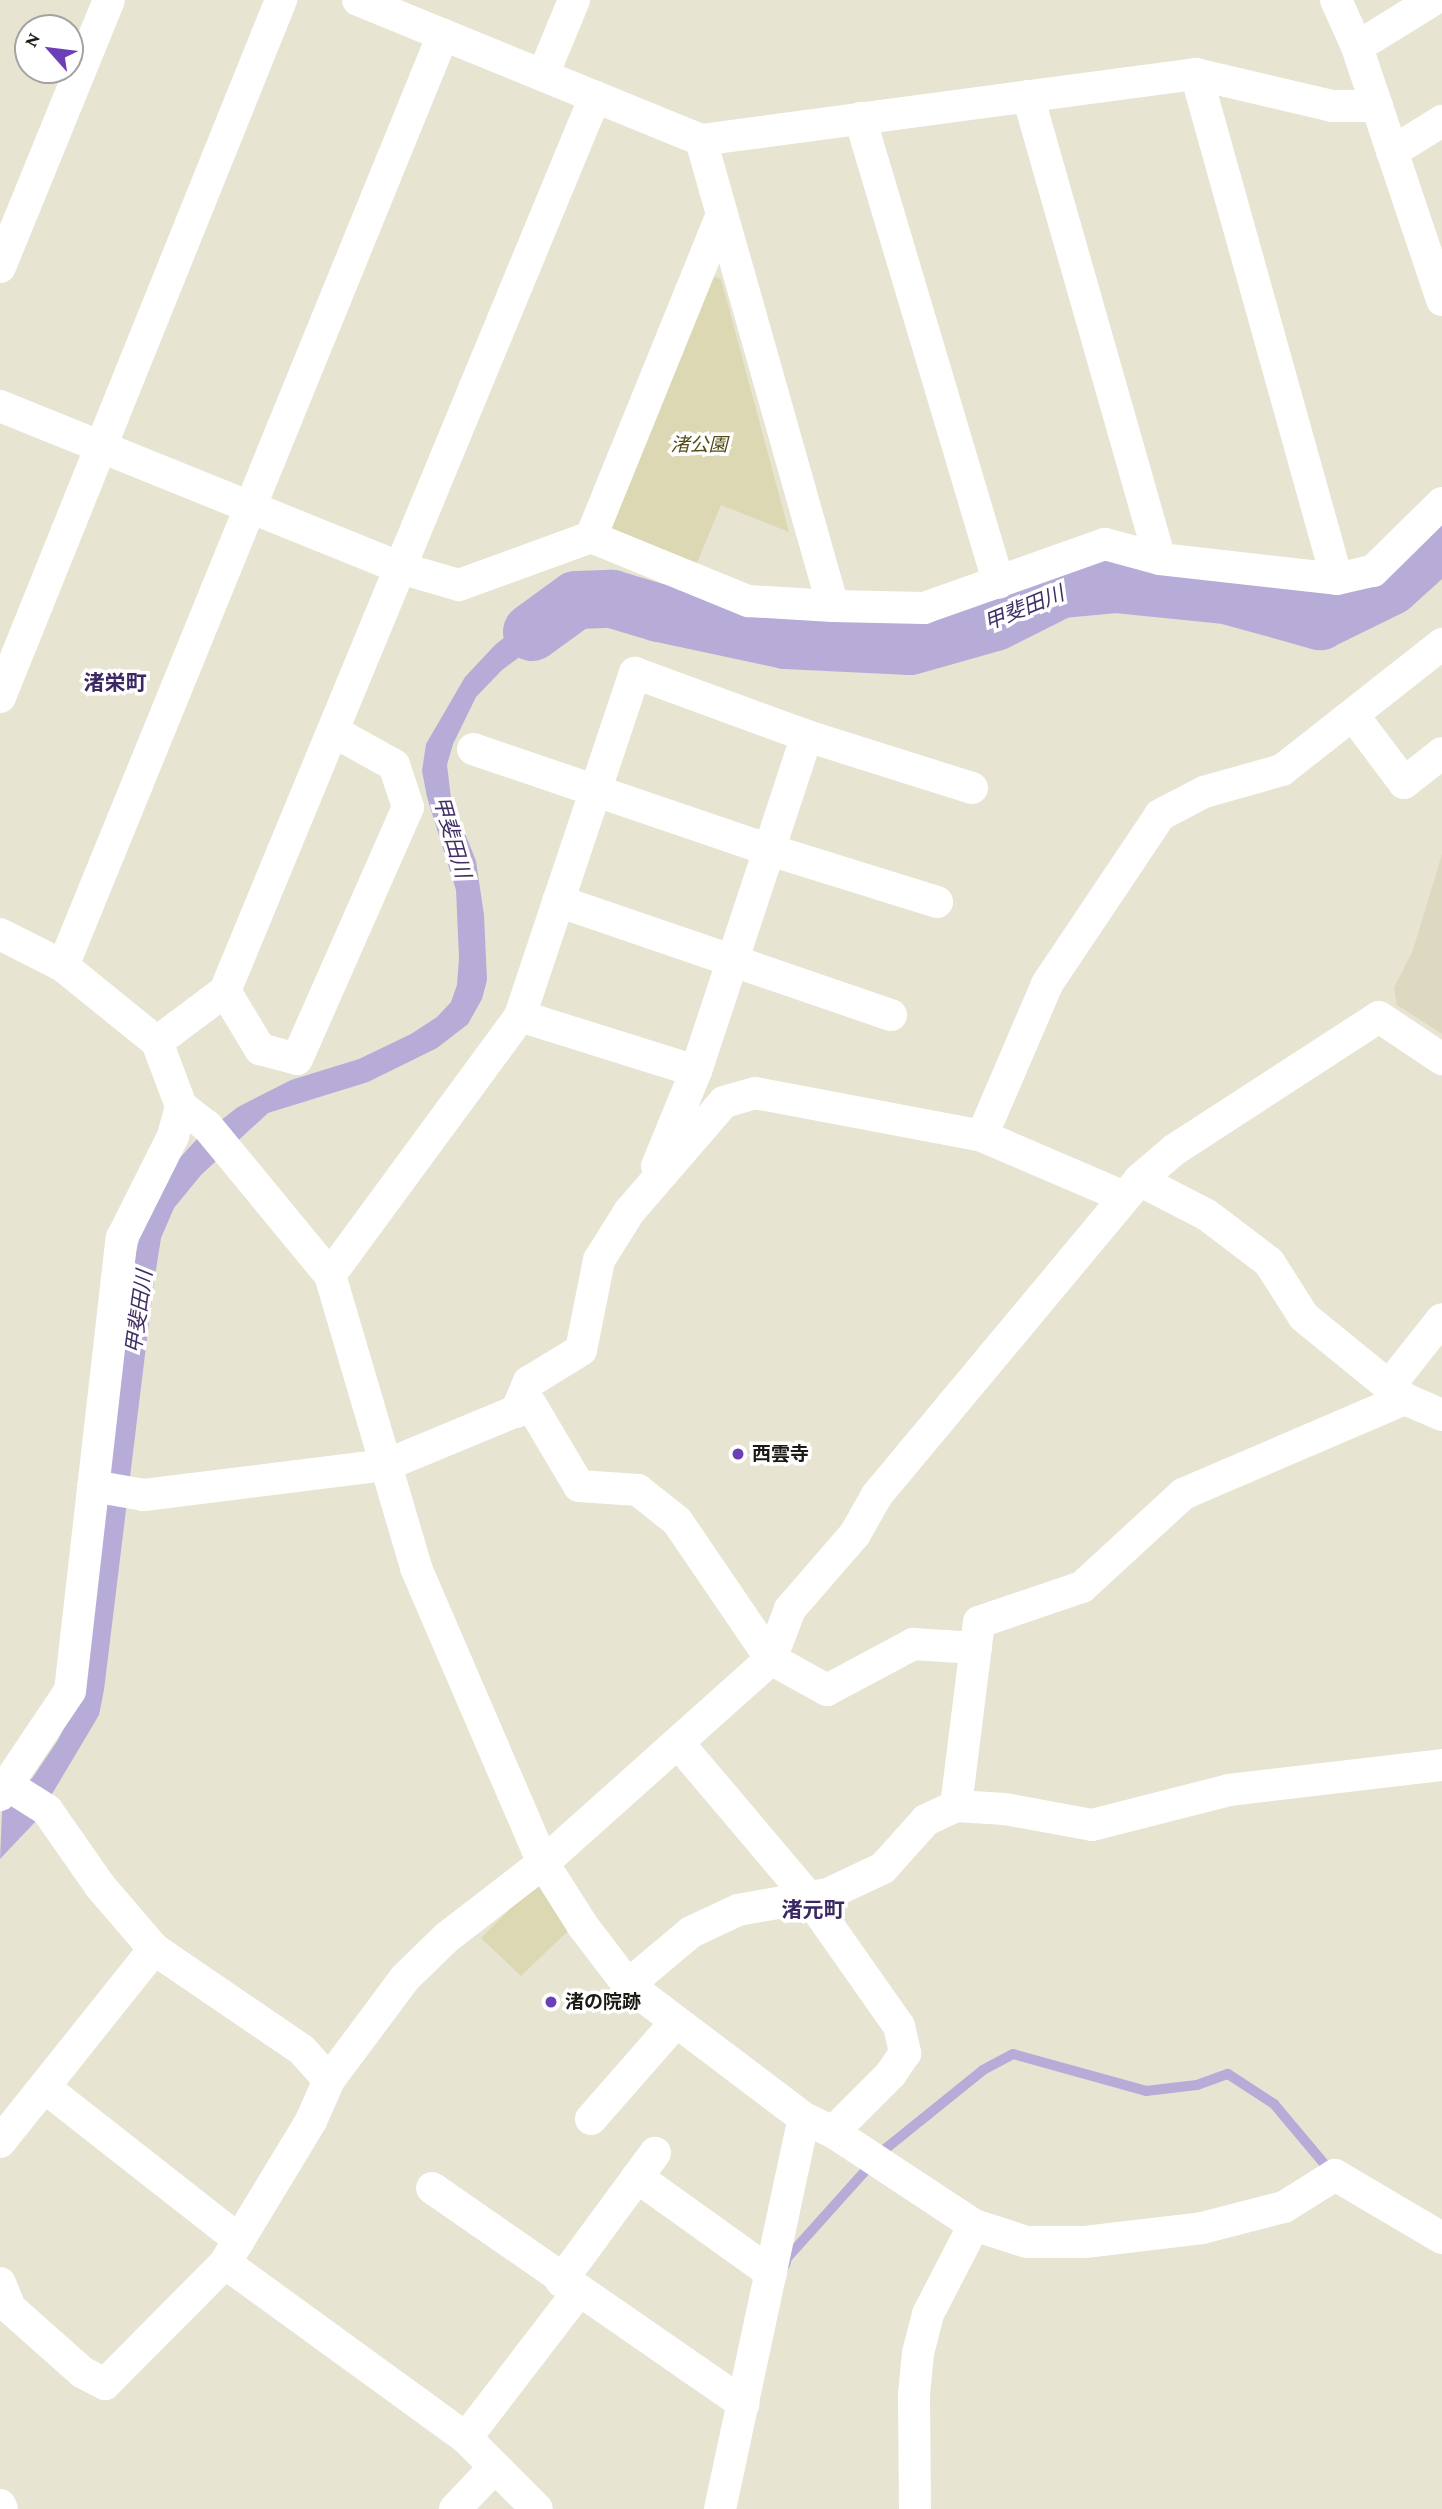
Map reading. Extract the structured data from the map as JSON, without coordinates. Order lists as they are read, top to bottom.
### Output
{
  "districts": ["渚栄町", "渚元町"],
  "water": ["甲斐田川"],
  "parks": ["渚公園"],
  "places": ["西雲寺", "渚の院跡"],
  "north": "top left"
}
